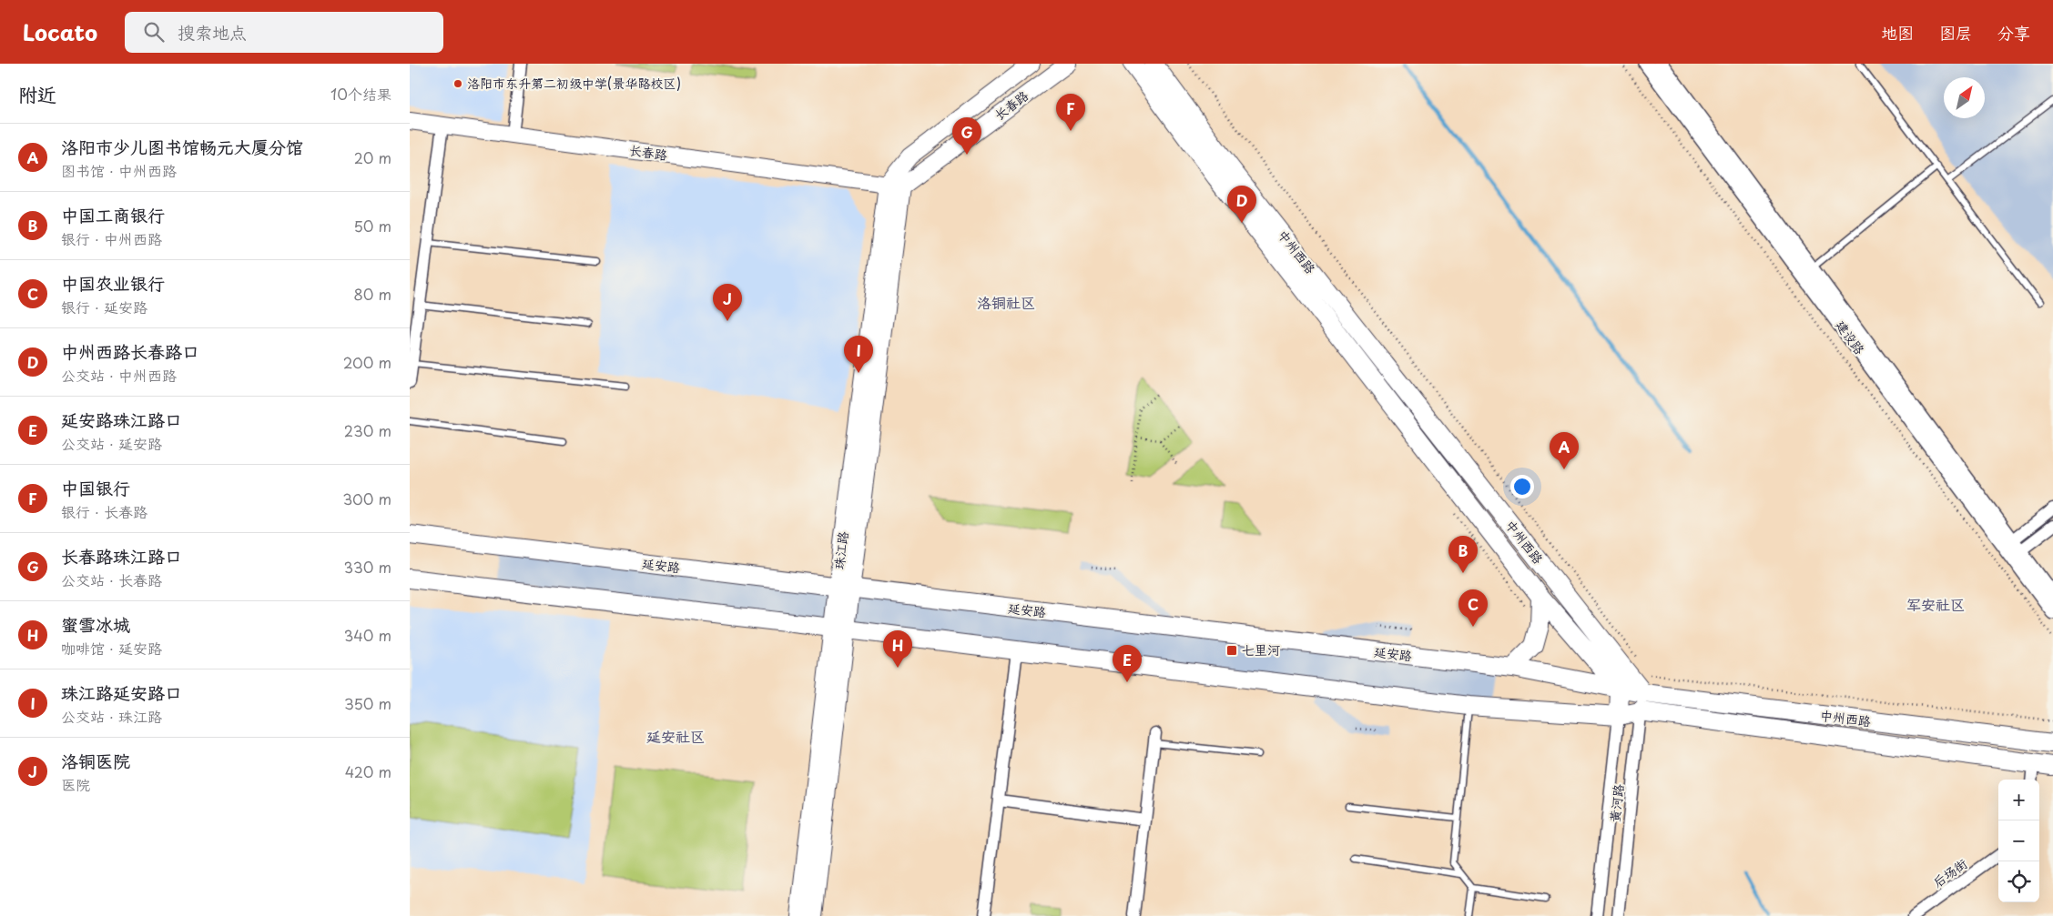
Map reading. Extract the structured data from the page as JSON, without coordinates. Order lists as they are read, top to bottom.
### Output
{
  "streets": {
    "main road": [
      "长春路",
      "中州西路",
      "珠江路",
      "延安路"
    ],
    "street": ["建设路", "黄河路", "后场街"]
  },
  "crossings": [
    ["长春路", "珠江路"],
    ["中州西路", "延安路"],
    ["中州西路", "黄河路"],
    ["珠江路", "延安路"],
    ["延安路", "黄河路"]
  ],
  "districts": ["洛铜社区", "军安社区", "延安社区"],
  "places": {
    "other": ["洛阳市东升第二初级中学(景华路校区)"],
    "transit": ["七里河"]
  },
  "north": "top right",
  "page": {
    "header": "Locato",
    "search": "搜索地点",
    "nav": ["地图", "图层", "分享"],
    "heading": ["附近", "10个结果"],
    "pins": [
      "F",
      "G",
      "D",
      "J",
      "I",
      "A",
      "B",
      "C",
      "H",
      "E"
    ],
    "list": [
      {
        "mark": "A",
        "name": "洛阳市少儿图书馆畅元大厦分馆",
        "note": "图书馆 · 中州西路",
        "value": "20 m"
      },
      {
        "mark": "B",
        "name": "中国工商银行",
        "note": "银行 · 中州西路",
        "value": "50 m"
      },
      {
        "mark": "C",
        "name": "中国农业银行",
        "note": "银行 · 延安路",
        "value": "80 m"
      },
      {
        "mark": "D",
        "name": "中州西路长春路口",
        "note": "公交站 · 中州西路",
        "value": "200 m"
      },
      {
        "mark": "E",
        "name": "延安路珠江路口",
        "note": "公交站 · 延安路",
        "value": "230 m"
      },
      {
        "mark": "F",
        "name": "中国银行",
        "note": "银行 · 长春路",
        "value": "300 m"
      },
      {
        "mark": "G",
        "name": "长春路珠江路口",
        "note": "公交站 · 长春路",
        "value": "330 m"
      },
      {
        "mark": "H",
        "name": "蜜雪冰城",
        "note": "咖啡馆 · 延安路",
        "value": "340 m"
      },
      {
        "mark": "I",
        "name": "珠江路延安路口",
        "note": "公交站 · 珠江路",
        "value": "350 m"
      },
      {
        "mark": "J",
        "name": "洛铜医院",
        "note": "医院",
        "value": "420 m"
      }
    ],
    "map_buttons": ["+", "−"]
  }
}
